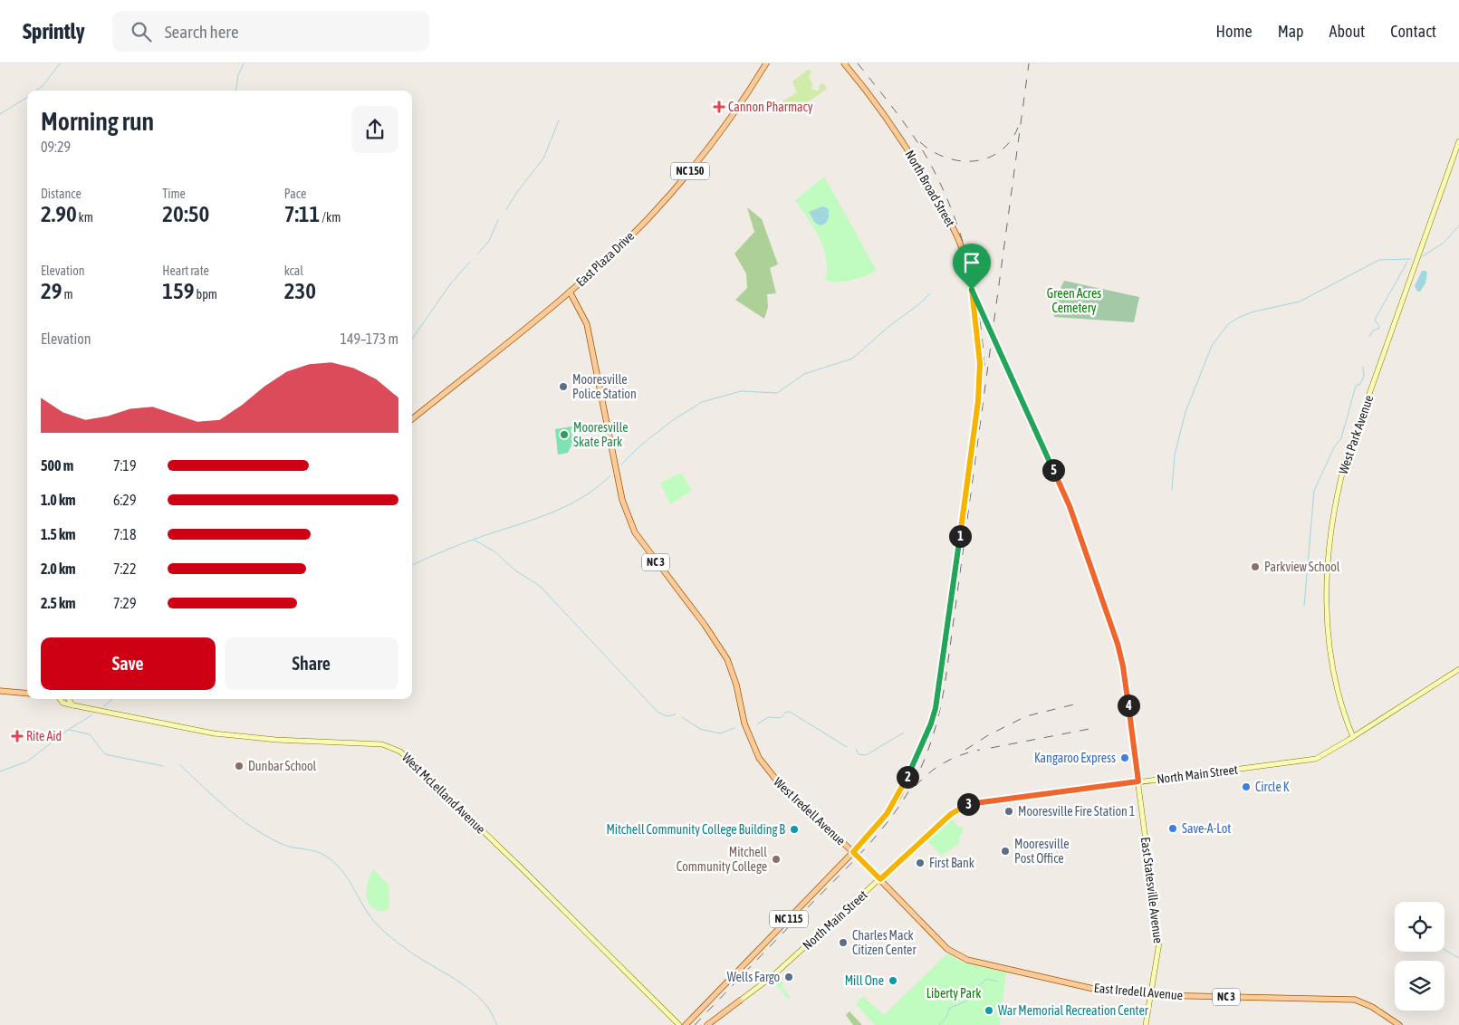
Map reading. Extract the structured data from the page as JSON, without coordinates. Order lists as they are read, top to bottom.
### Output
{
  "streets": {
    "main road": [
      "NC 150",
      "North Broad Street",
      "East Plaza Drive",
      "NC 3",
      "West Iredell Avenue",
      "NC 115",
      "East Iredell Avenue"
    ],
    "street": [
      "West Park Avenue",
      "North Main Street",
      "West McLelland Avenue",
      "East Statesville Avenue"
    ]
  },
  "crossings": [
    ["North Broad Street", "West Iredell Avenue"],
    ["North Broad Street", "East Statesville Avenue"],
    ["East Plaza Drive", "West Iredell Avenue"],
    ["West Park Avenue", "North Main Street"],
    ["North Main Street", "West Iredell Avenue"],
    ["North Main Street", "East Statesville Avenue"],
    ["North Main Street", "East Iredell Avenue"],
    ["West Iredell Avenue", "East Iredell Avenue"],
    ["East Statesville Avenue", "East Iredell Avenue"]
  ],
  "parks": ["Green Acres Cemetery", "Liberty Park"],
  "places": {
    "health": ["Cannon Pharmacy", "Rite Aid"],
    "other": [
      "Mooresville Police Station",
      "Mooresville Skate Park",
      "Parkview School",
      "Kangaroo Express",
      "Dunbar School",
      "Circle K",
      "Mooresville Fire Station 1",
      "Save-A-Lot",
      "Mitchell Community College Building B",
      "Mooresville Post Office",
      "Mitchell Community College",
      "First Bank",
      "Charles Mack Citizen Center",
      "Wells Fargo",
      "Mill One",
      "War Memorial Recreation Center"
    ]
  },
  "page": {
    "header": "Sprintly",
    "search": "Search here",
    "nav": [
      "Home",
      "Map",
      "About",
      "Contact"
    ],
    "heading": ["Morning run", "09:29"],
    "stats": [
      ["Distance", "2.90 km"],
      ["Time", "20:50"],
      ["Pace", "7:11 /km"],
      ["Elevation", "29 m"],
      ["Heart rate", "159 bpm"],
      ["kcal", "230"]
    ],
    "chart": ["Elevation", "149–173 m"],
    "list": [
      {
        "name": "500 m",
        "note": "7:19"
      },
      {
        "name": "1.0 km",
        "note": "6:29"
      },
      {
        "name": "1.5 km",
        "note": "7:18"
      },
      {
        "name": "2.0 km",
        "note": "7:22"
      },
      {
        "name": "2.5 km",
        "note": "7:29"
      }
    ],
    "pins": [
      "5",
      "1",
      "4",
      "2",
      "3"
    ],
    "buttons": ["Save", "Share"]
  }
}
